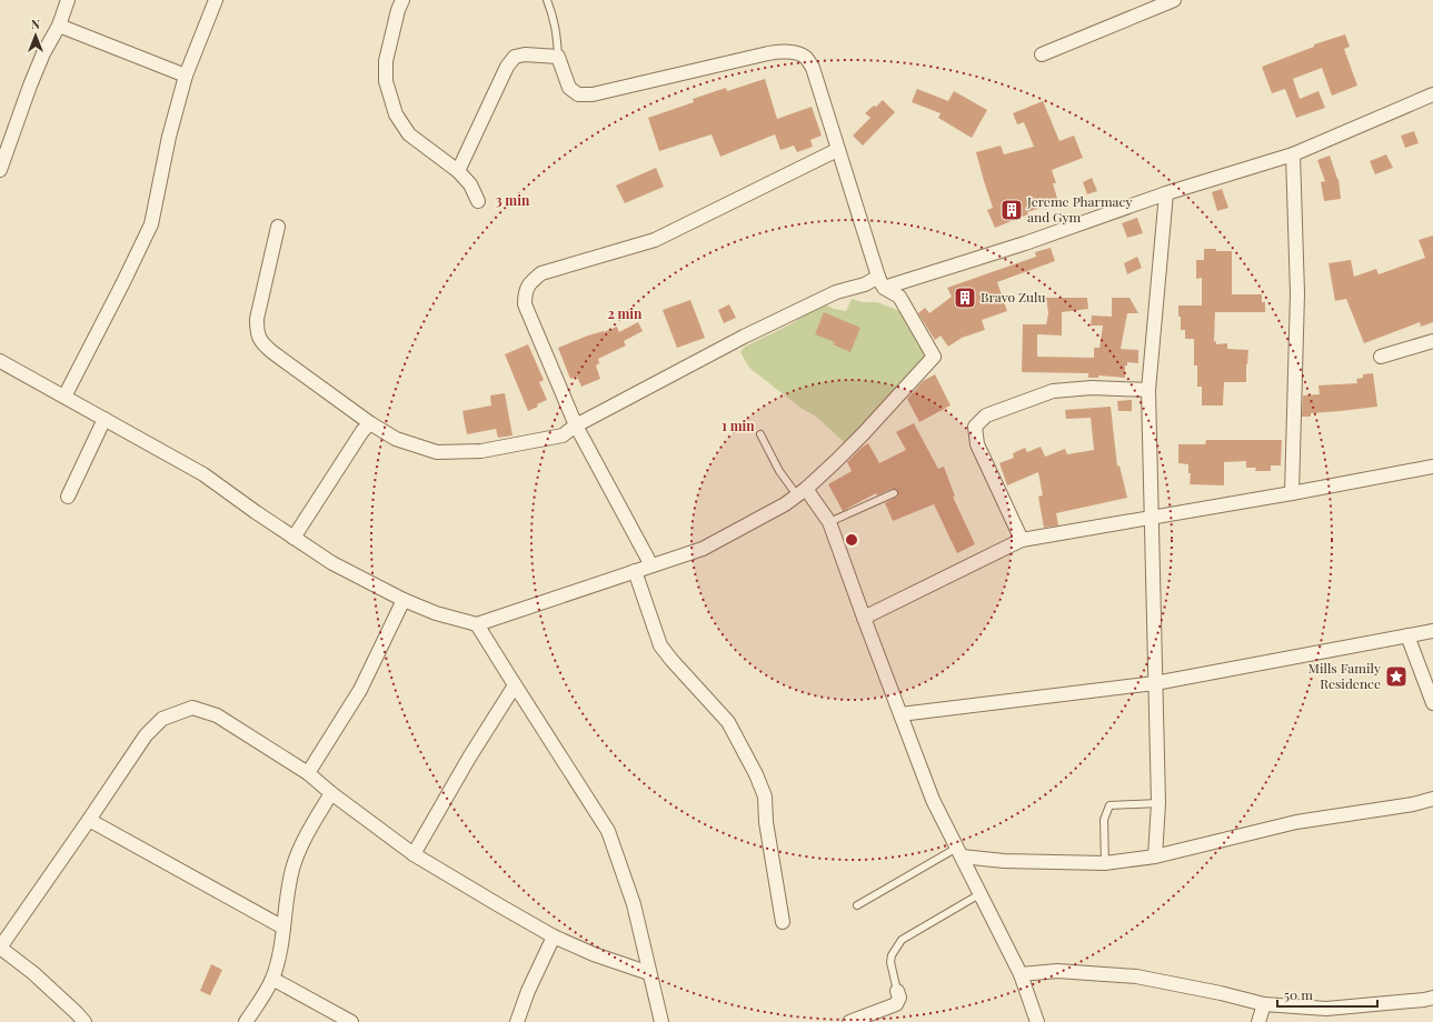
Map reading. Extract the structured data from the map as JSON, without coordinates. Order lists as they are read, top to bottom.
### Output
{
  "places": {
    "building": ["Jereme Pharmacy and Gym", "Bravo Zulu"],
    "place": ["Mills Family Residence"]
  },
  "scale_bar": "50 m",
  "north": "top",
  "rings": ["3 min", "2 min", "1 min"]
}
